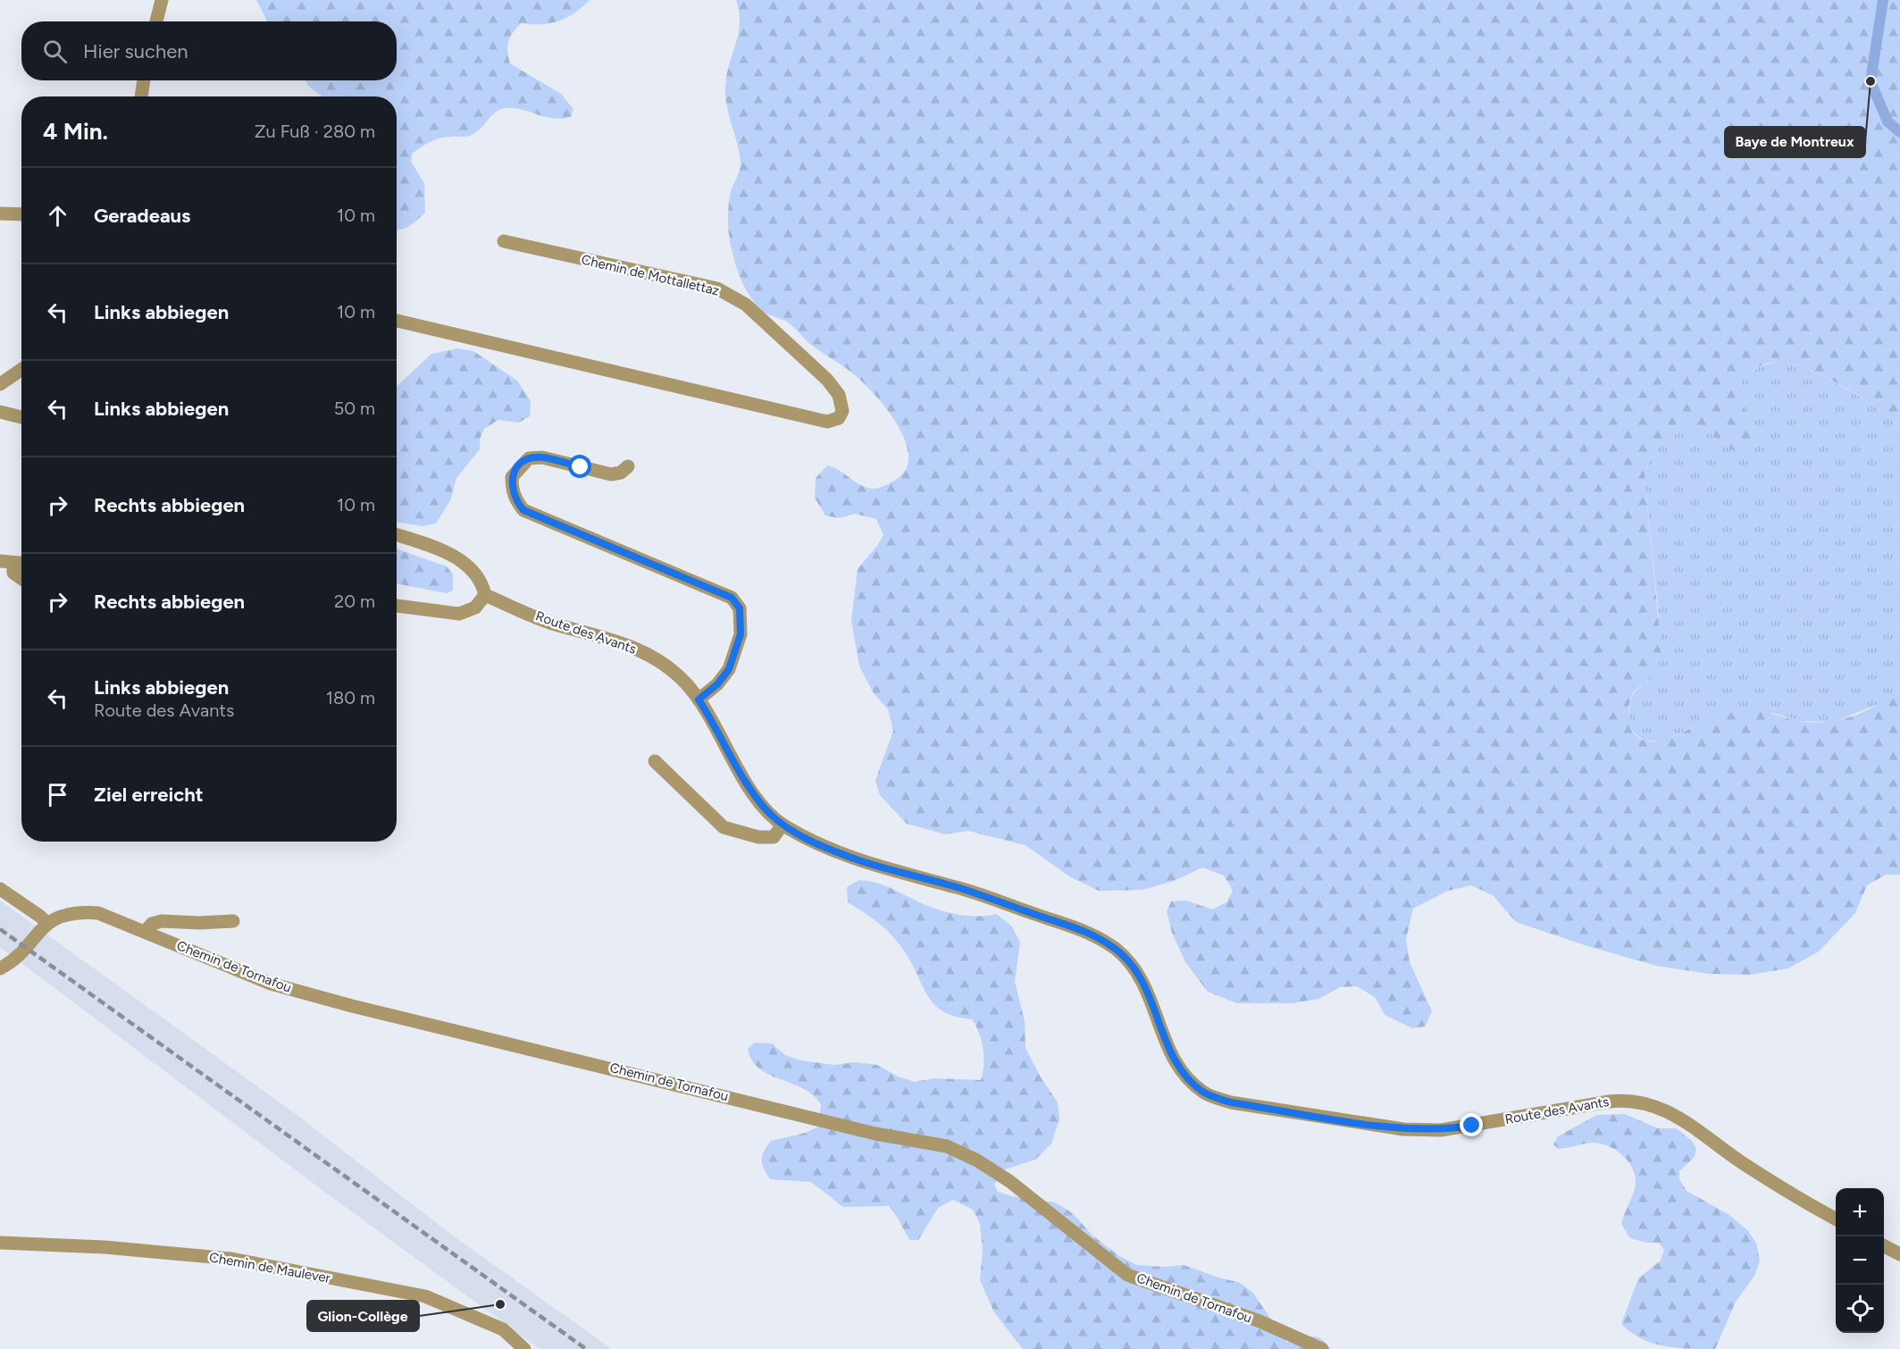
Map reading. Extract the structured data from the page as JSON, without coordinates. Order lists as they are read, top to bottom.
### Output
{
  "streets": {
    "street": [
      "Chemin de Mottallettaz",
      "Route des Avants",
      "Chemin de Tornafou",
      "Chemin de Maulever"
    ]
  },
  "places": ["Baye de Montreux", "Glion-Collège"],
  "page": {
    "search": "Hier suchen",
    "heading": ["4 Min.", "Zu Fuß · 280 m"],
    "list": [
      ["Geradeaus", "10 m"],
      ["Links abbiegen", "10 m"],
      ["Links abbiegen", "50 m"],
      ["Rechts abbiegen", "10 m"],
      ["Rechts abbiegen", "20 m"],
      ["Links abbiegen", "Route des Avants", "180 m"],
      "Ziel erreicht"
    ],
    "map_buttons": ["+", "−"]
  }
}
